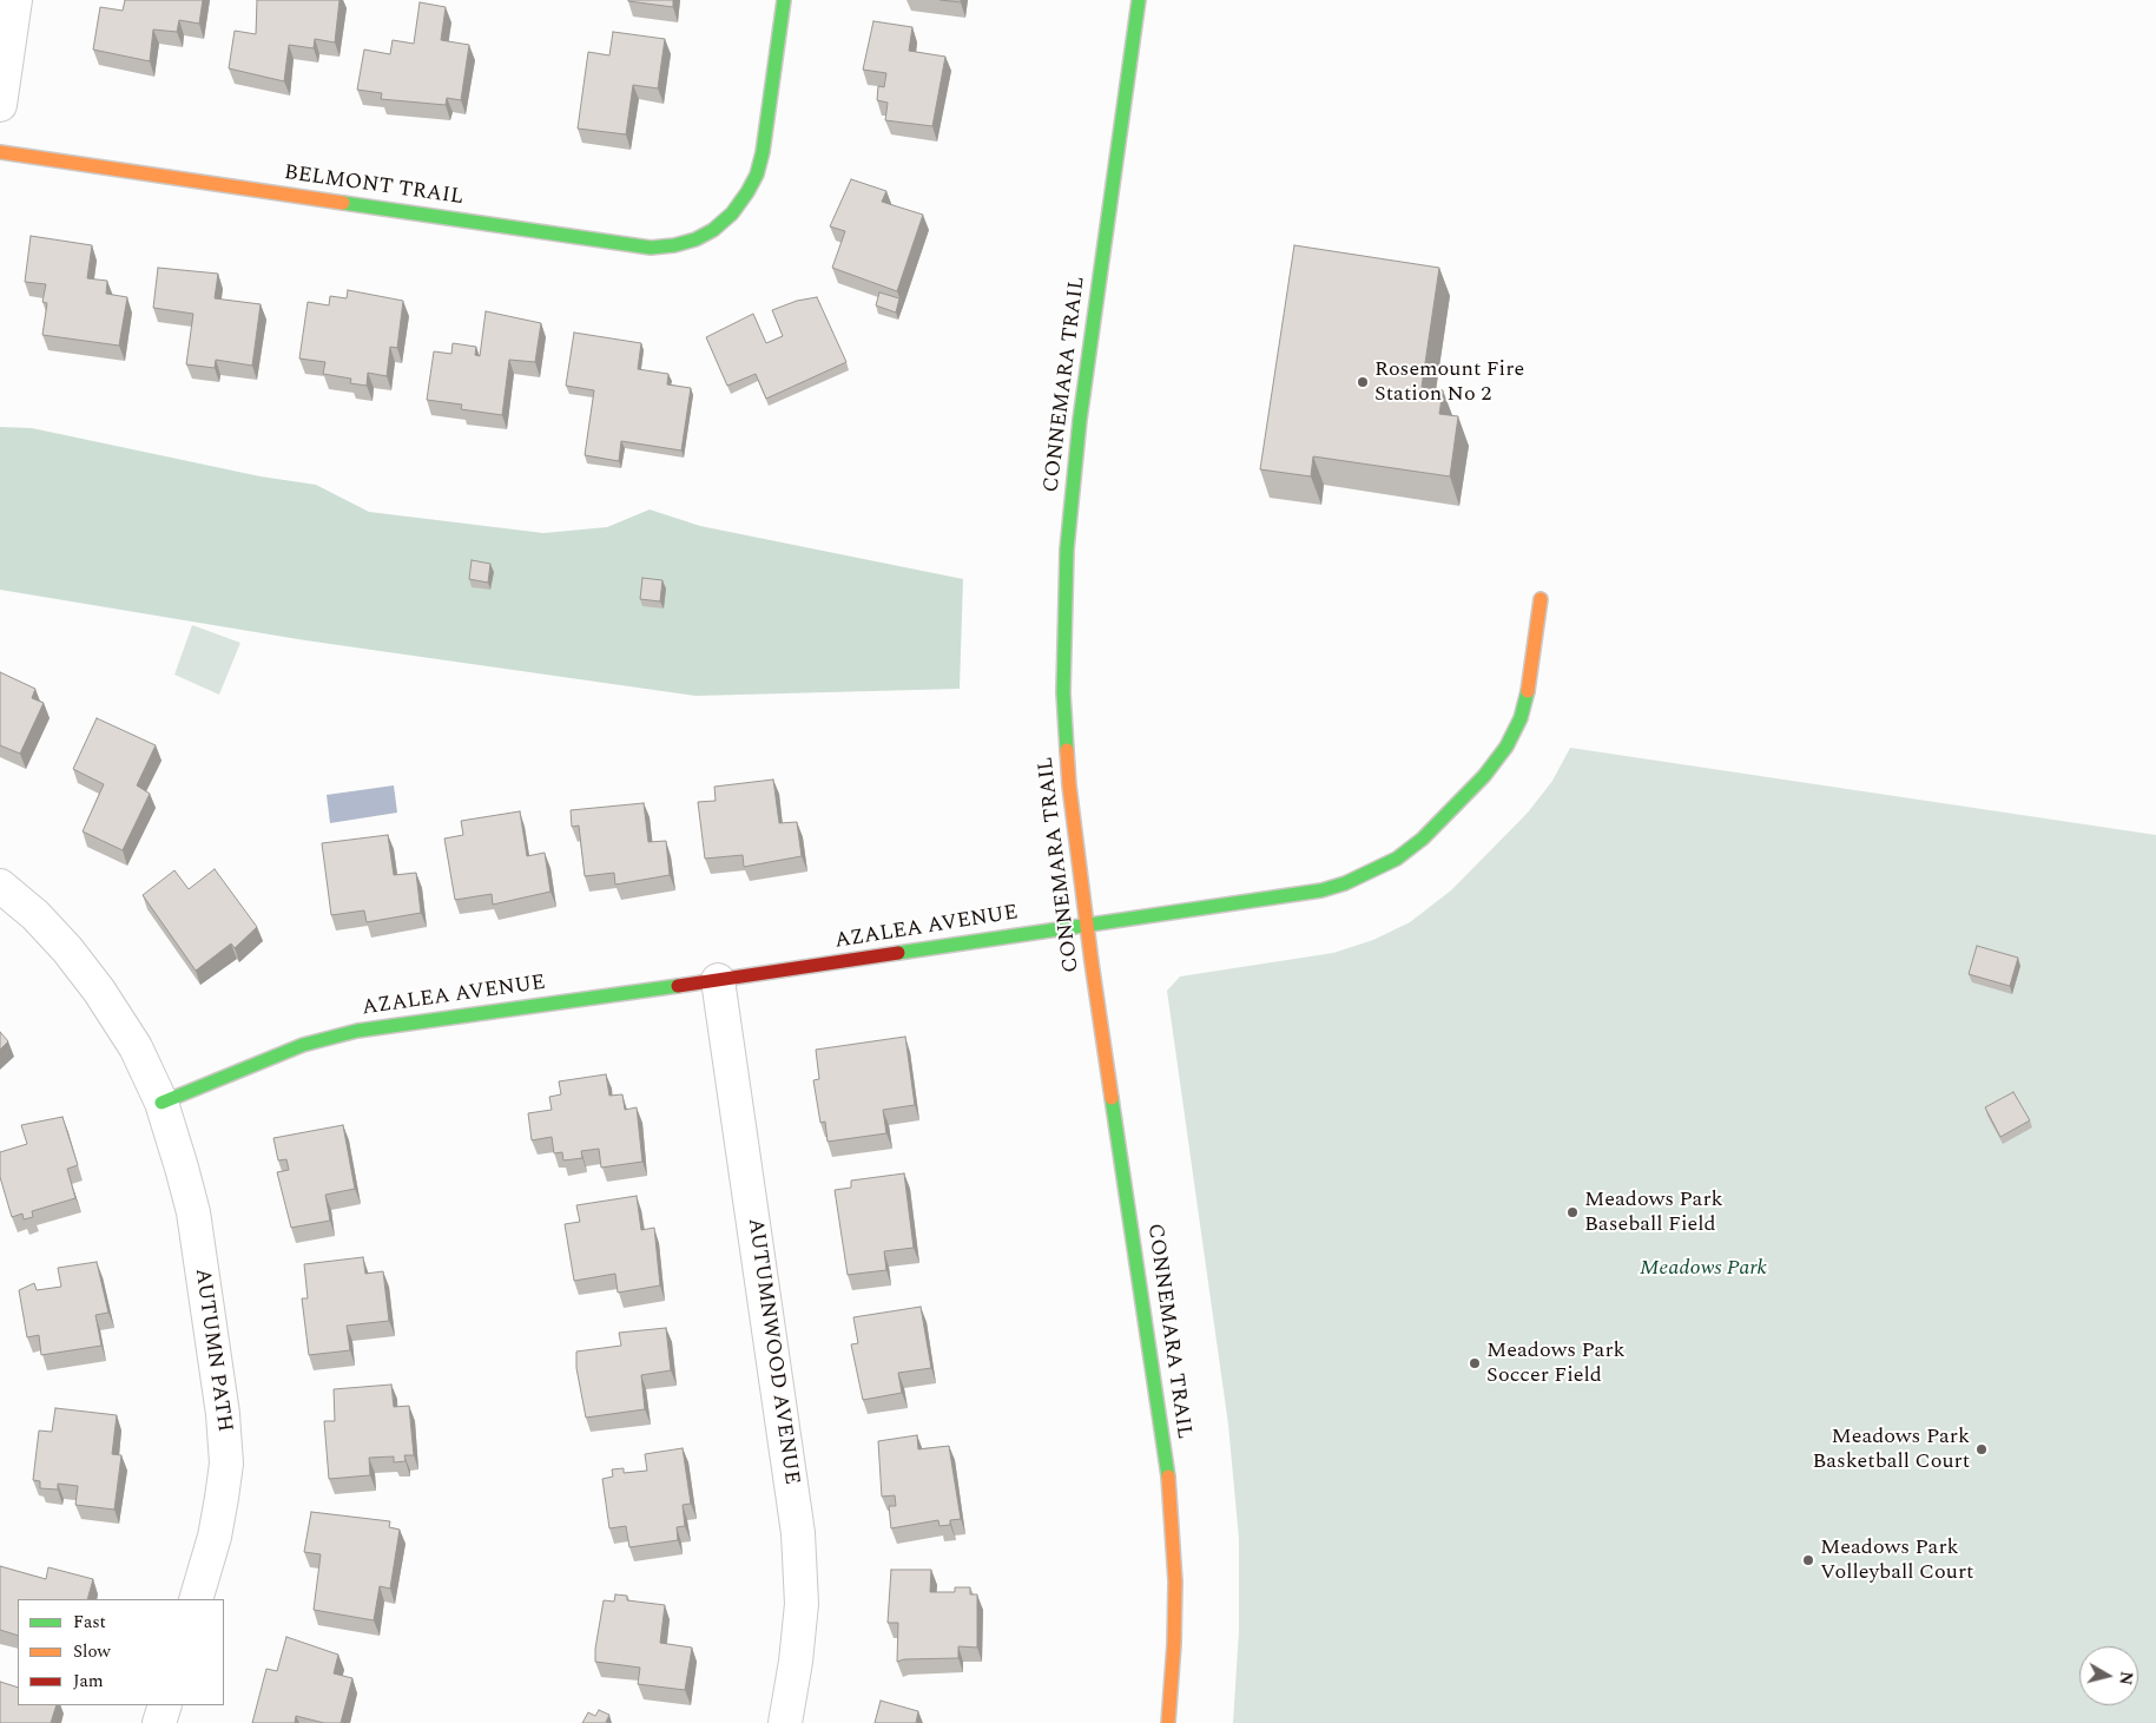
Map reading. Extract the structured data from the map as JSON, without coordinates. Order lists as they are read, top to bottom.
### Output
{
  "streets": {
    "street": [
      "BELMONT TRAIL",
      "CONNEMARA TRAIL",
      "AZALEA AVENUE",
      "AUTUMN PATH",
      "AUTUMNWOOD AVENUE"
    ]
  },
  "crossings": [
    ["CONNEMARA TRAIL", "AZALEA AVENUE"],
    ["AZALEA AVENUE", "AUTUMN PATH"],
    ["AZALEA AVENUE", "AUTUMNWOOD AVENUE"]
  ],
  "parks": ["Meadows Park"],
  "places": [
    "Rosemount Fire Station No 2",
    "Meadows Park Baseball Field",
    "Meadows Park Soccer Field",
    "Meadows Park Basketball Court",
    "Meadows Park Volleyball Court"
  ],
  "legend": ["Fast", "Slow", "Jam"],
  "north": "right"
}
